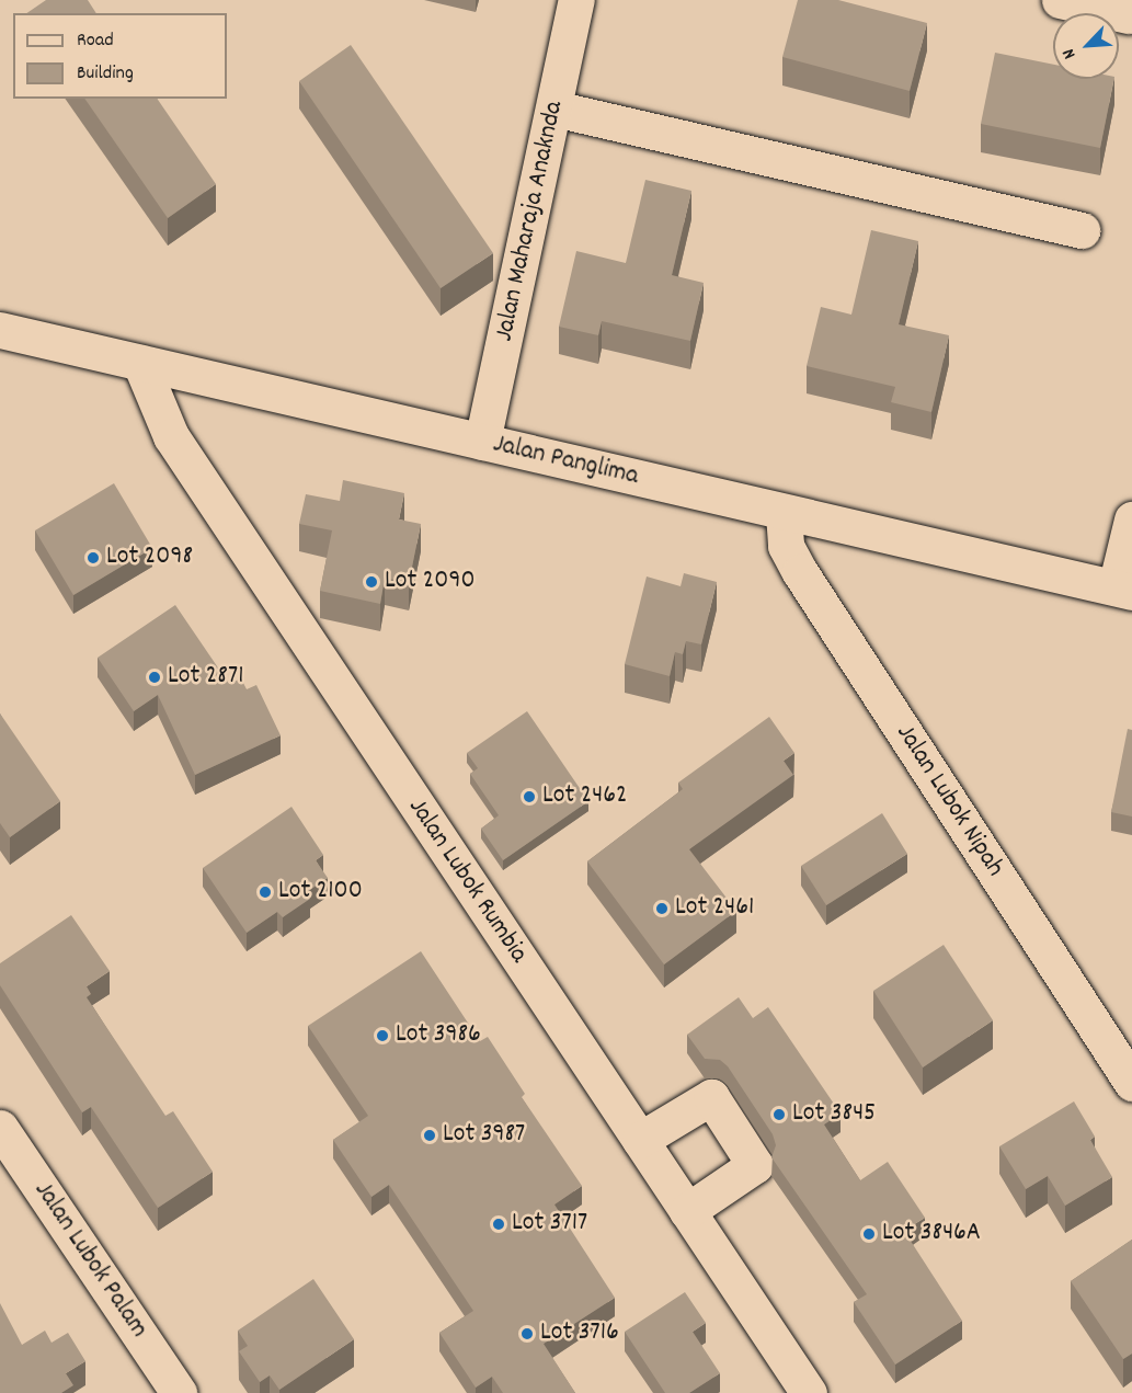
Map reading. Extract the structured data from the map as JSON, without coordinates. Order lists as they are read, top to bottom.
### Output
{
  "streets": {
    "street": [
      "Jalan Maharaja Anaknda",
      "Jalan Panglima",
      "Jalan Lubok Nipah",
      "Jalan Lubok Rumbia",
      "Jalan Lubok Palam"
    ]
  },
  "crossings": [
    ["Jalan Maharaja Anaknda", "Jalan Panglima"],
    ["Jalan Panglima", "Jalan Lubok Nipah"],
    ["Jalan Panglima", "Jalan Lubok Rumbia"]
  ],
  "places": [
    "Lot 2098",
    "Lot 2090",
    "Lot 2871",
    "Lot 2462",
    "Lot 2100",
    "Lot 2461",
    "Lot 3986",
    "Lot 3845",
    "Lot 3987",
    "Lot 3717",
    "Lot 3846A",
    "Lot 3716"
  ],
  "legend": ["Road", "Building"],
  "north": "bottom left"
}
